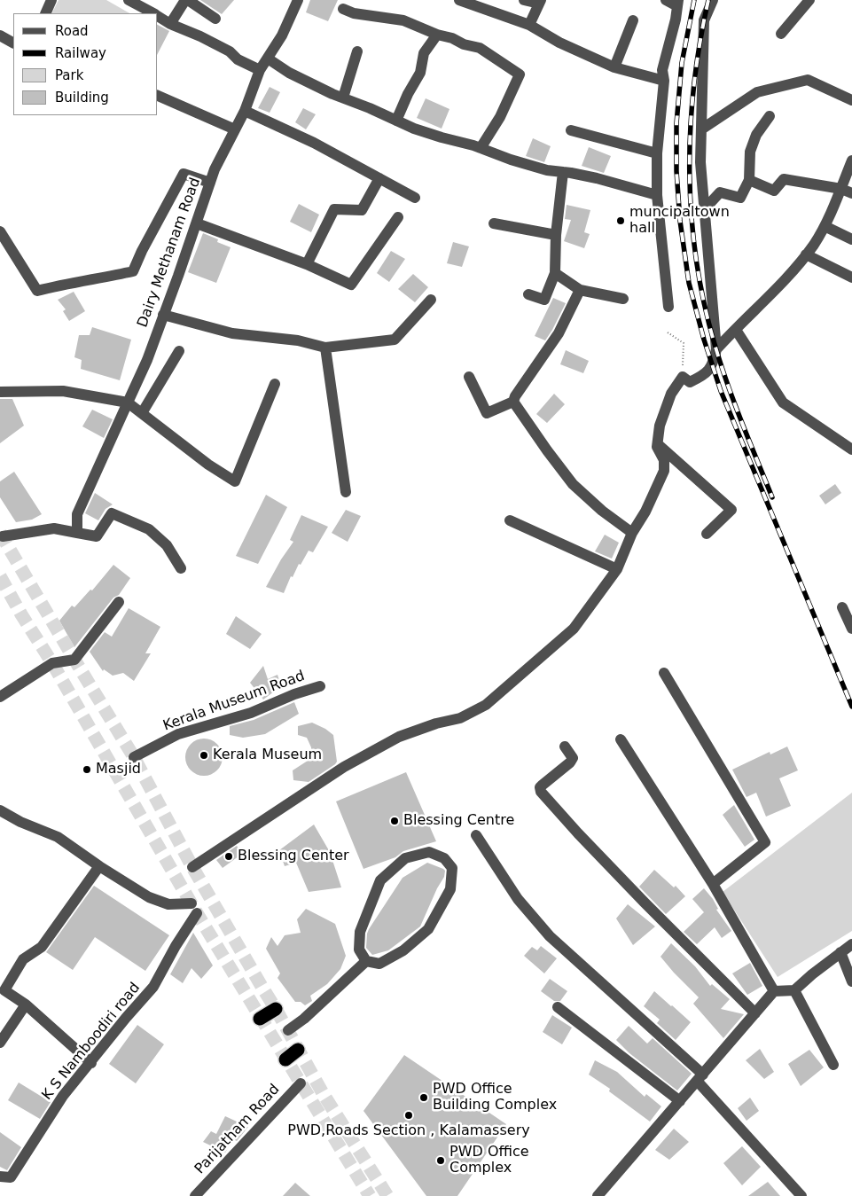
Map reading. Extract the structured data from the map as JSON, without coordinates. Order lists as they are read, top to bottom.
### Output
{
  "streets": {
    "street": [
      "Dairy Methanam Road",
      "Kerala Museum Road",
      "K S Namboodiri road",
      "Parijatham Road"
    ]
  },
  "places": [
    "muncipaltown hall",
    "Kerala Museum",
    "Masjid",
    "Blessing Centre",
    "Blessing Center",
    "PWD Office Building Complex",
    "PWD,Roads Section , Kalamassery",
    "PWD Office Complex"
  ],
  "legend": [
    "Road",
    "Railway",
    "Park",
    "Building"
  ]
}
